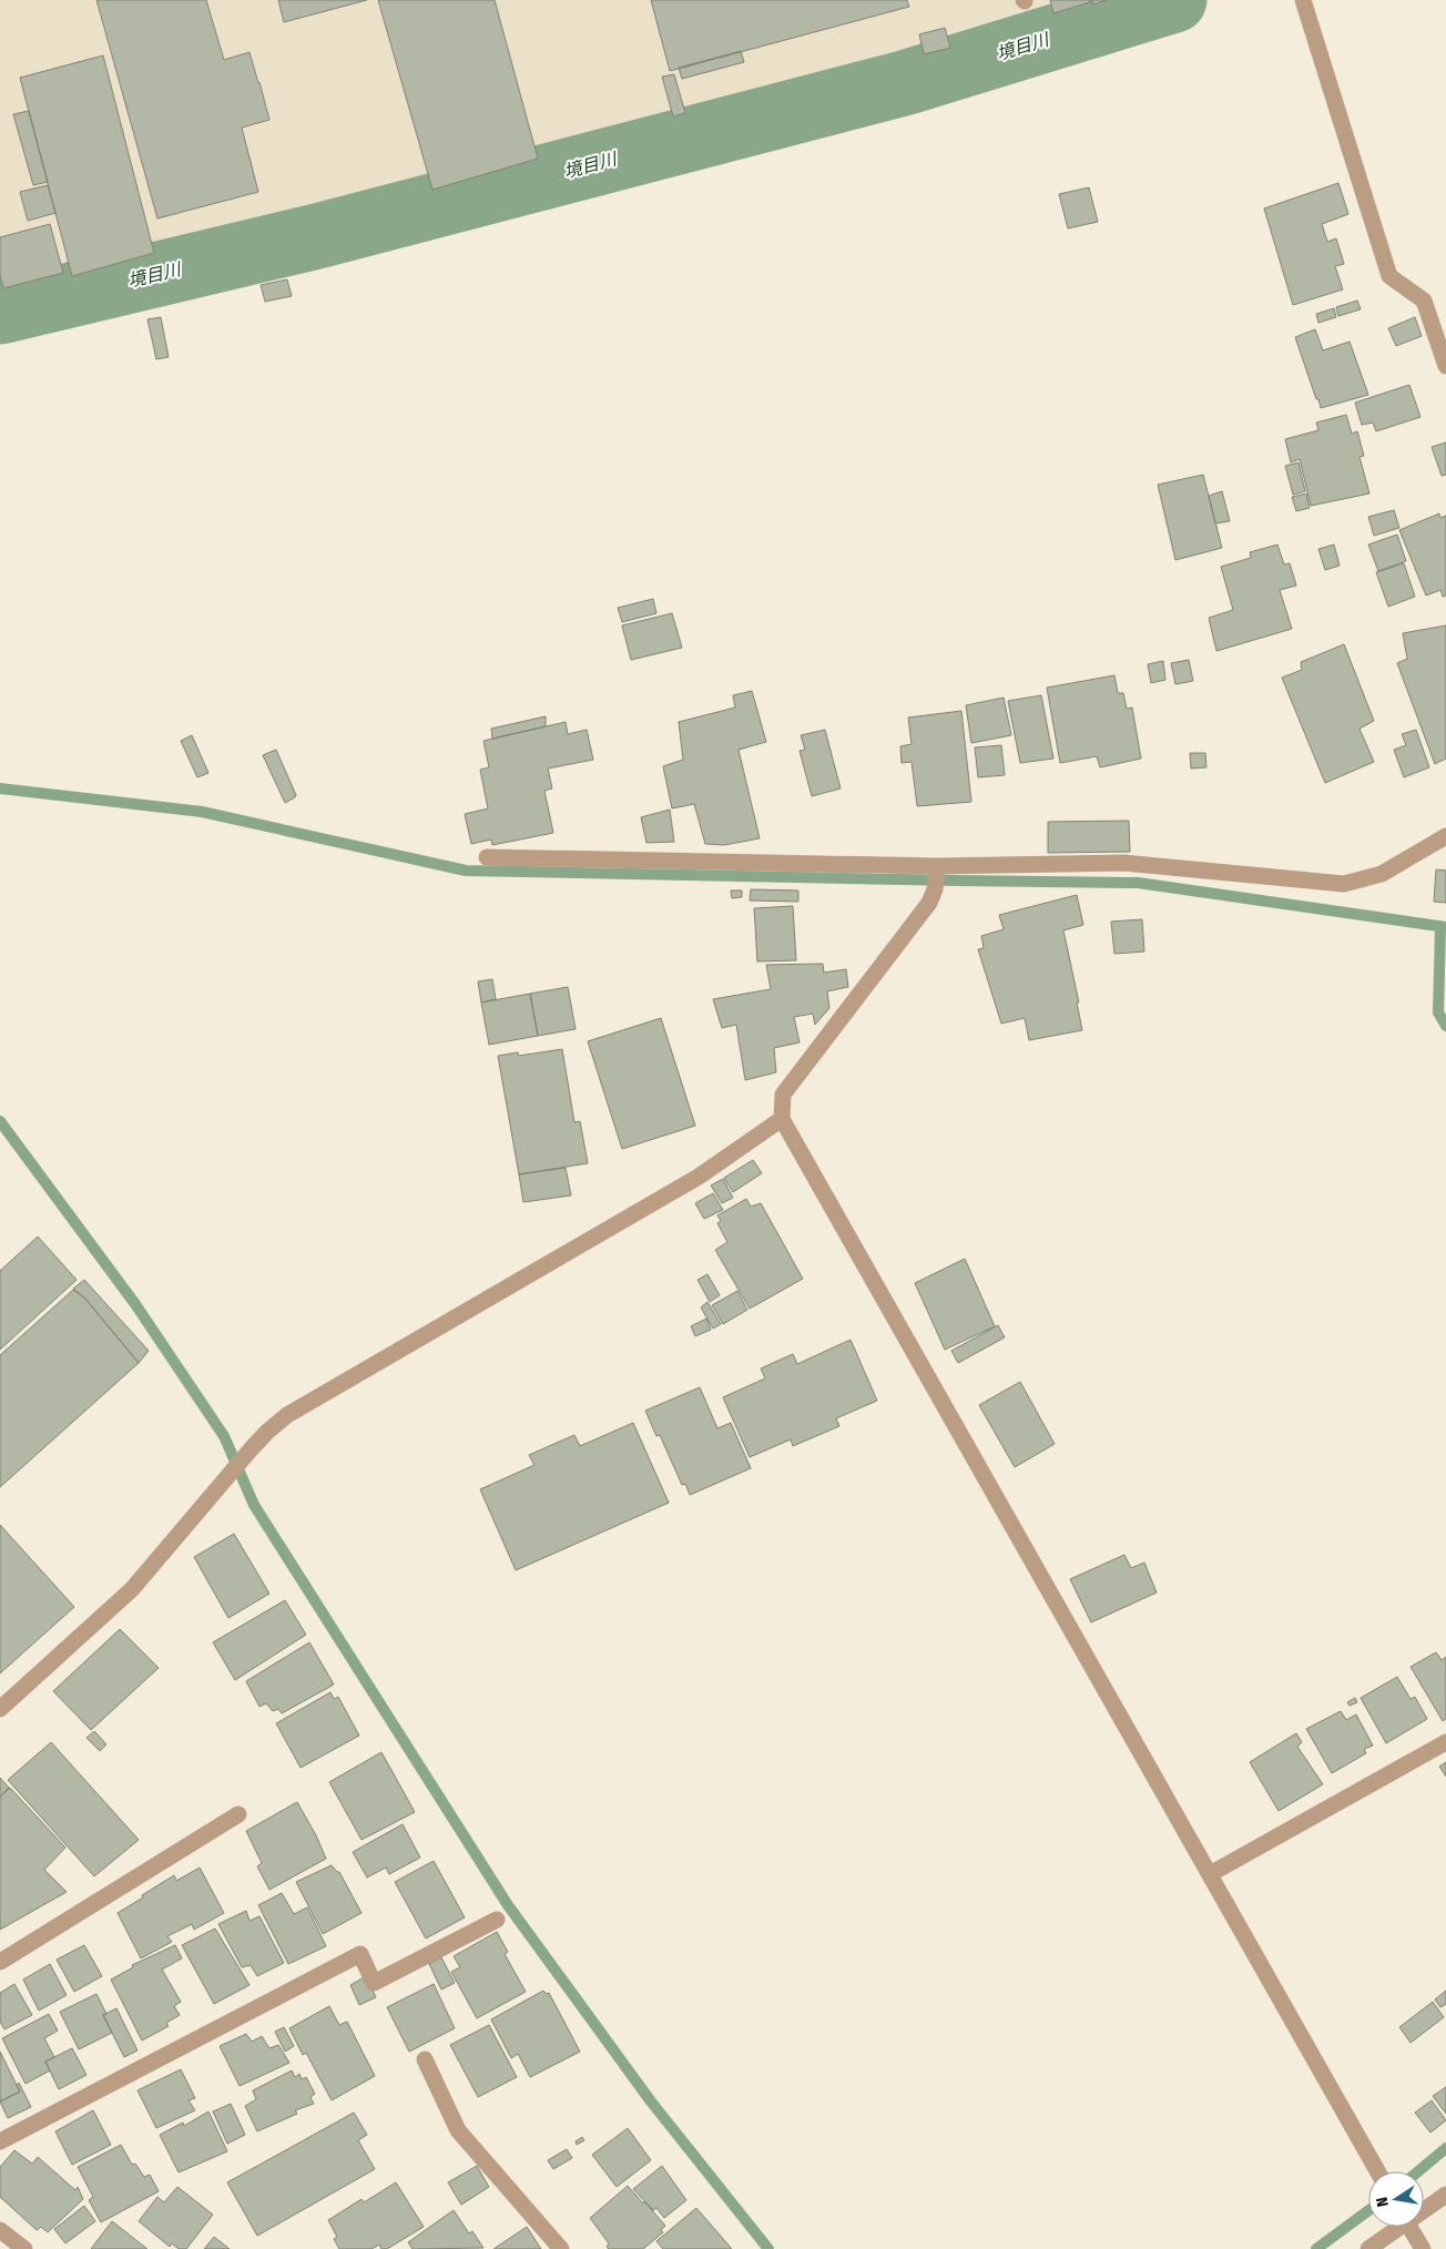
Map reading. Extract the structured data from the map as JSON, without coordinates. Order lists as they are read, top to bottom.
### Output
{
  "water": ["境目川"],
  "north": "left"
}
